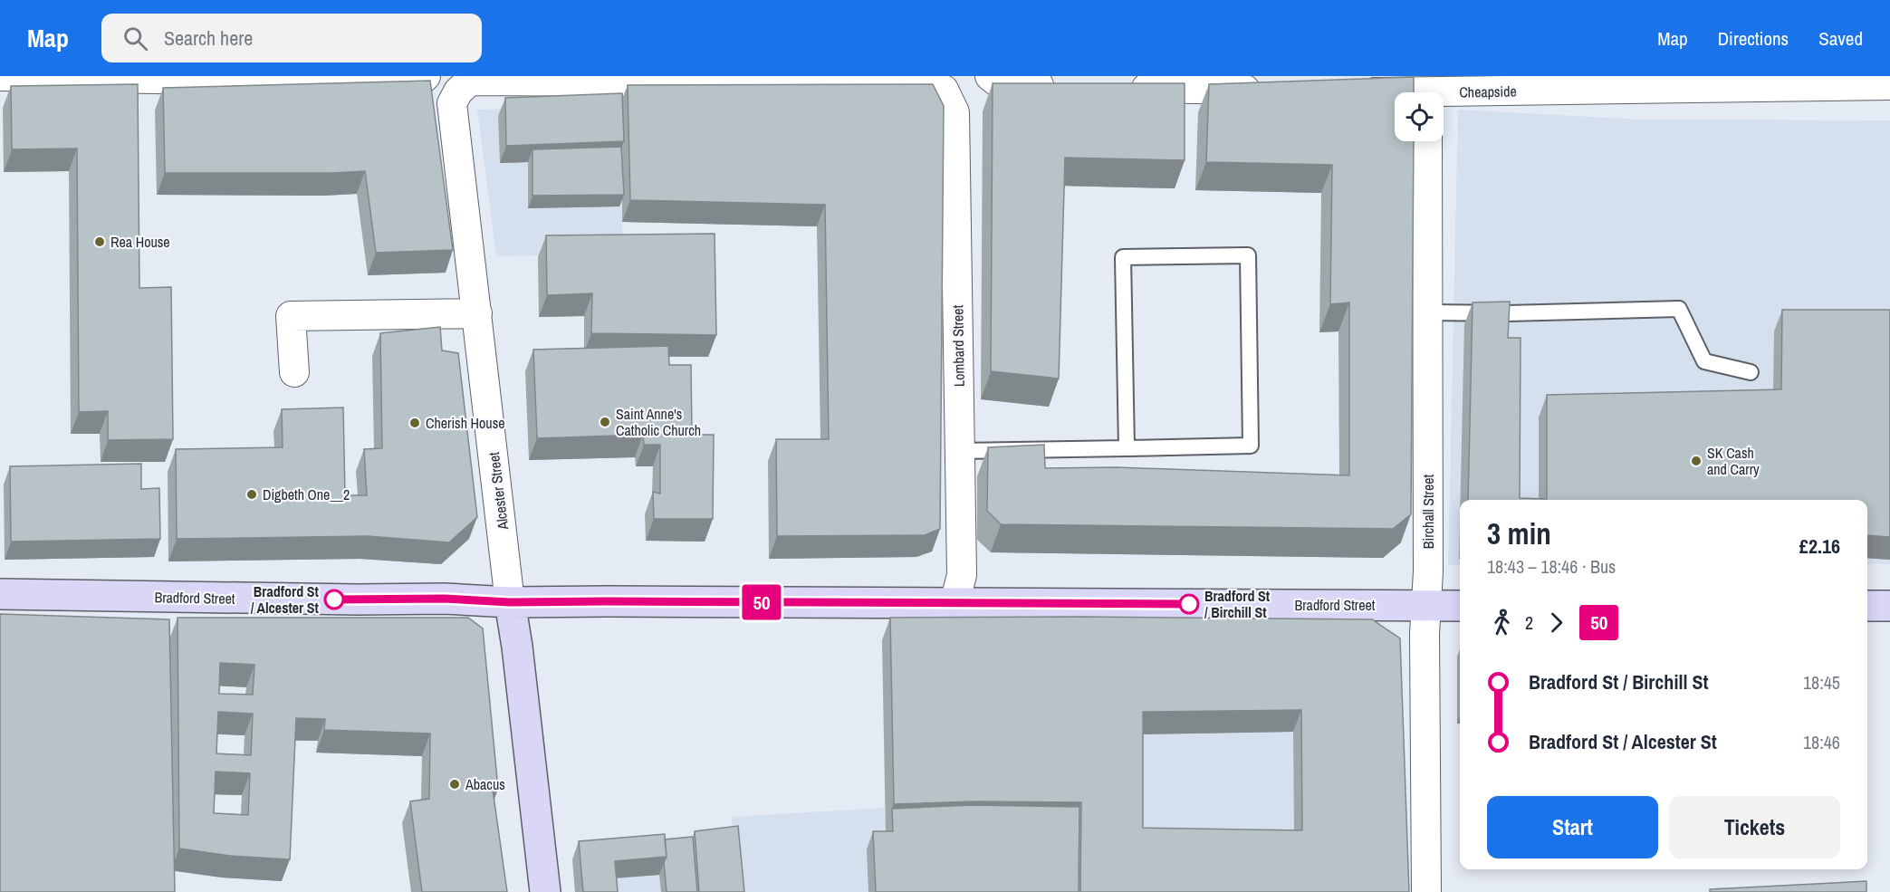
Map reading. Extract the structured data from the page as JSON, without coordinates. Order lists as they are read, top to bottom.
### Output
{
  "streets": {
    "street": [
      "Cheapside",
      "Lombard Street",
      "Alcester Street",
      "Birchall Street",
      "Bradford Street"
    ]
  },
  "crossings": [
    ["Lombard Street", "Alcester Street"],
    ["Lombard Street", "Bradford Street"],
    ["Alcester Street", "Bradford Street"],
    ["Birchall Street", "Bradford Street"]
  ],
  "places": [
    "Rea House",
    "Saint Anne's Catholic Church",
    "Cherish House",
    "SK Cash and Carry",
    "Digbeth One__2",
    "Bradford St / Alcester St",
    "Bradford St / Birchill St",
    "Abacus"
  ],
  "lines": ["bus line 50"],
  "page": {
    "header": "Map",
    "search": "Search here",
    "nav": ["Map", "Directions", "Saved"],
    "on_map": "50",
    "heading": ["3 min", "18:43 – 18:46 · Bus", "£2.16"],
    "legs": ["2", "50"],
    "list": [
      {
        "name": "Bradford St / Birchill St",
        "value": "18:45"
      },
      {
        "name": "Bradford St / Alcester St",
        "value": "18:46"
      }
    ],
    "buttons": ["Start", "Tickets"]
  }
}
